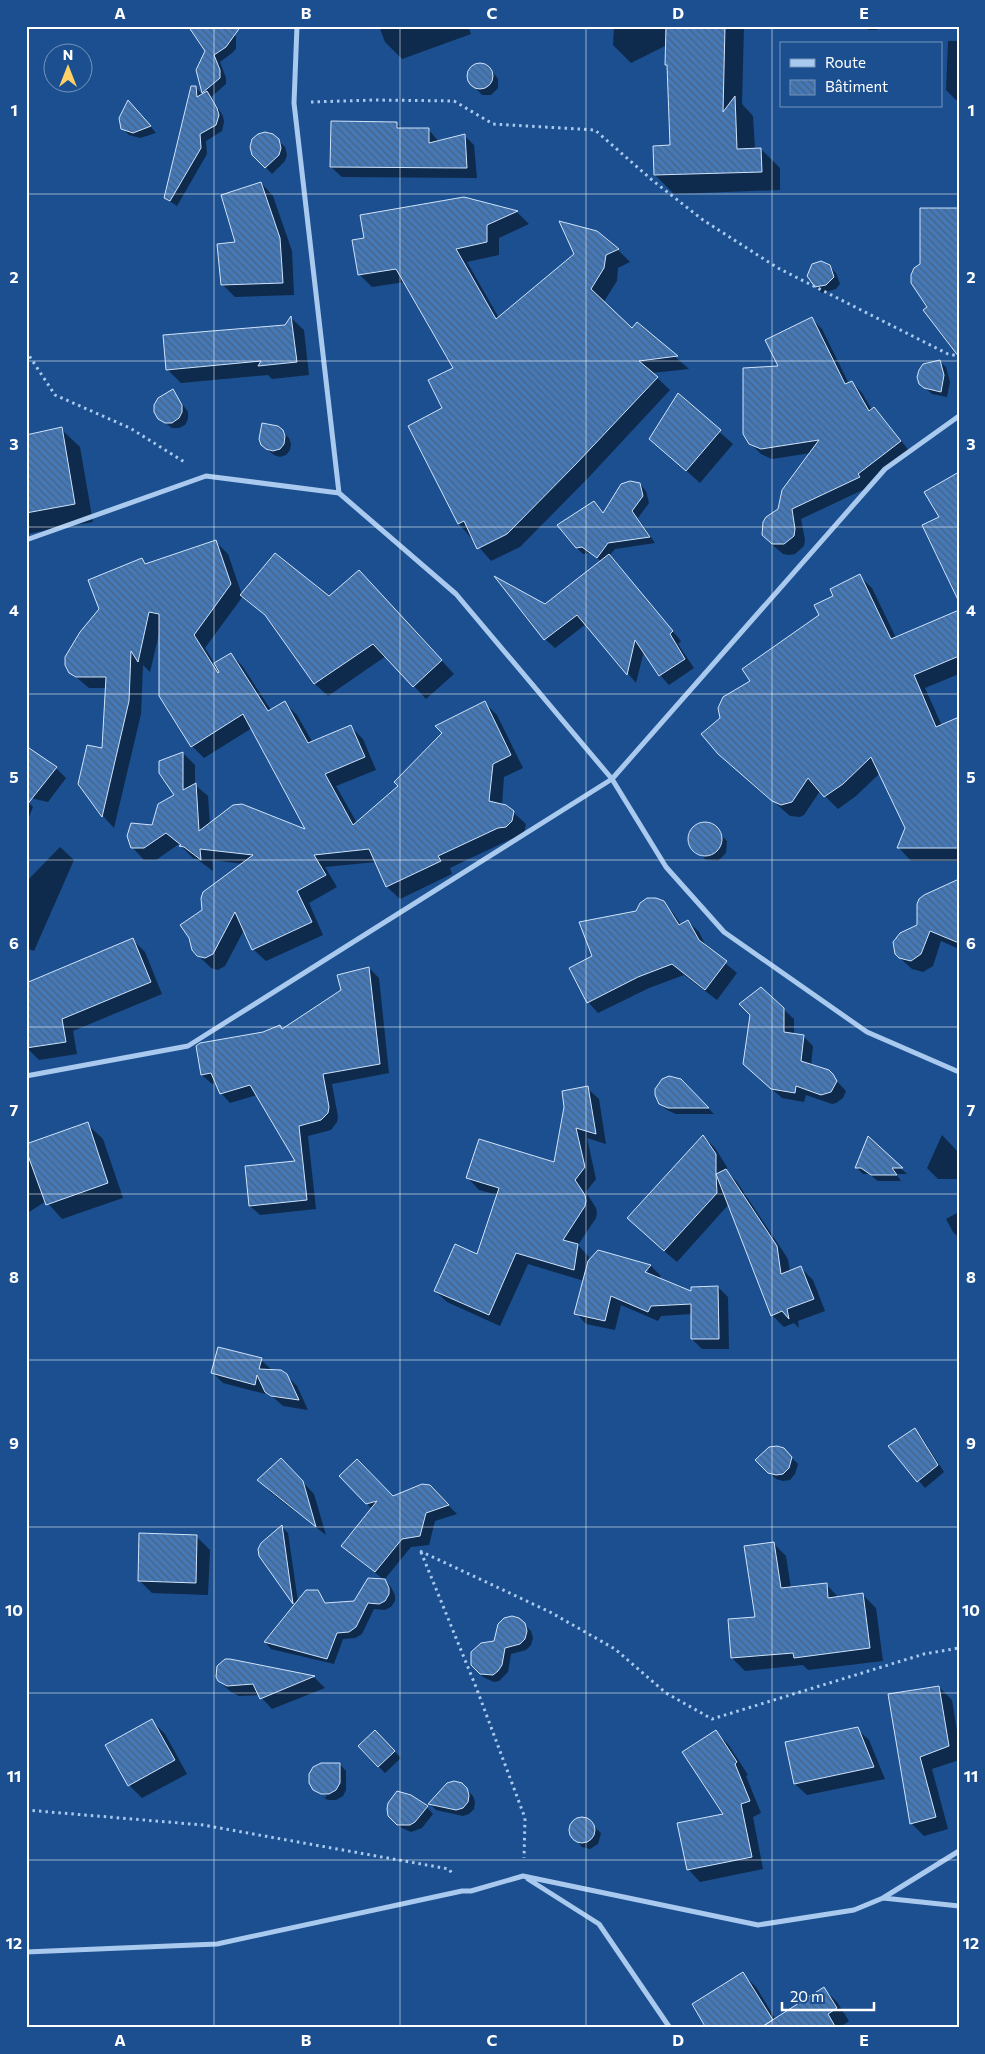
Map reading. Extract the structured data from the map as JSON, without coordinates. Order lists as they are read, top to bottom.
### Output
{
  "legend": ["Route", "Bâtiment"],
  "scale_bar": "20 m",
  "north": "top",
  "grid": {
    "columns": [
      "A",
      "B",
      "C",
      "D",
      "E"
    ],
    "rows": [
      "1",
      "2",
      "3",
      "4",
      "5",
      "6",
      "7",
      "8",
      "9",
      "10",
      "11",
      "12"
    ]
  }
}
